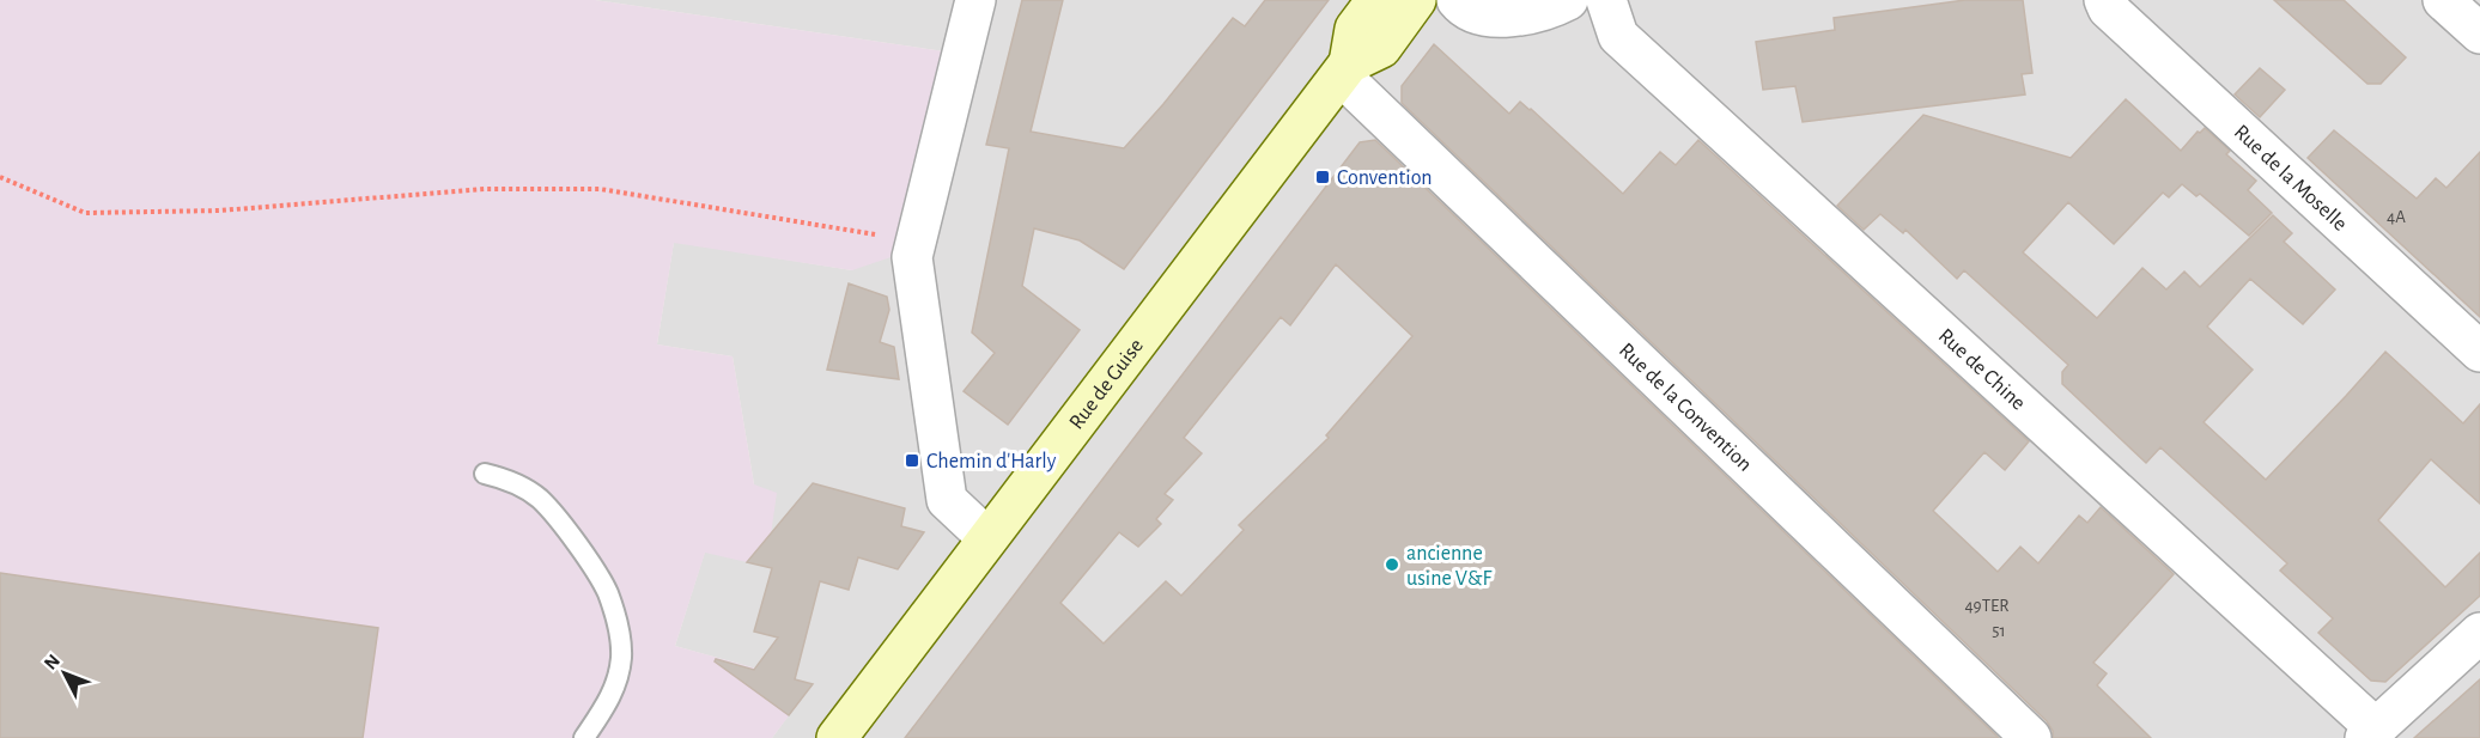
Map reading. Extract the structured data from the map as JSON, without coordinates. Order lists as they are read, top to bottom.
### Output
{
  "streets": {
    "main road": ["Rue de Guise"],
    "street": ["Rue de la Moselle", "Rue de Chine", "Rue de la Convention"]
  },
  "crossings": [
    ["Rue de Guise", "Rue de la Convention"]
  ],
  "places": {
    "transit": ["Convention", "Chemin d'Harly"],
    "other": ["ancienne usine V&F"]
  },
  "house_numbers": ["4A", "49TER", "51"],
  "north": "top left"
}
